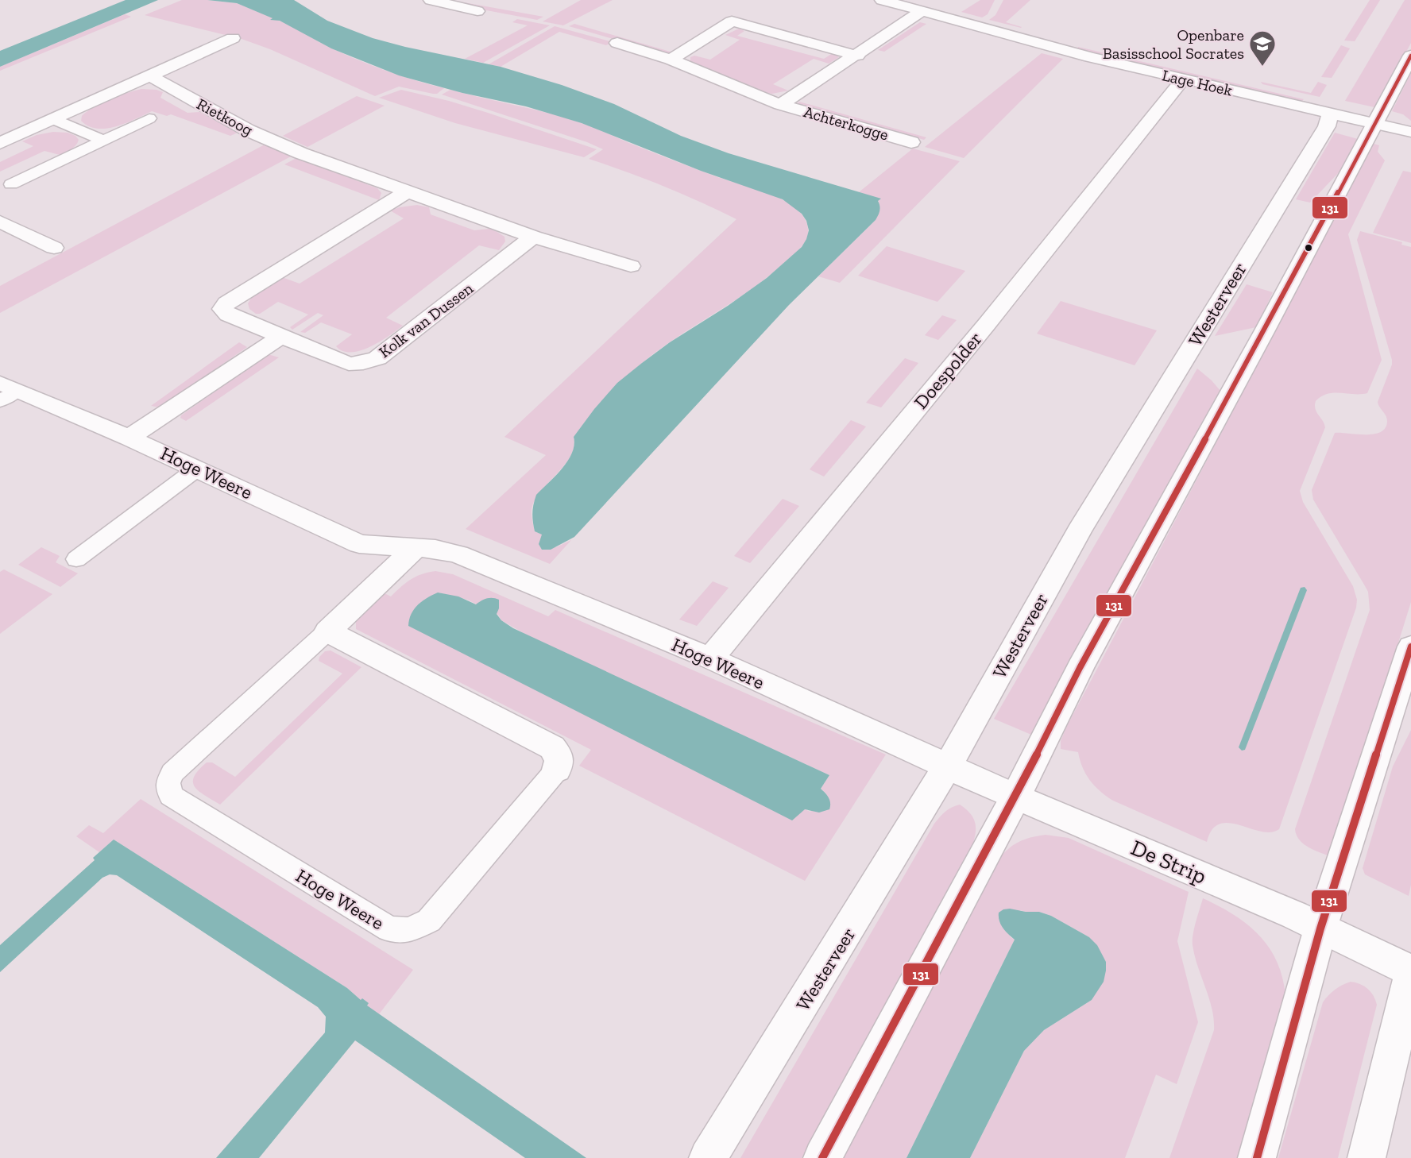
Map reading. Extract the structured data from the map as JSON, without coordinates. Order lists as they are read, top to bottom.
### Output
{
  "streets": {
    "street": [
      "Lage Hoek",
      "Rietkoog",
      "Achterkogge",
      "Westerveer",
      "Kolk van Dussen",
      "Doespolder",
      "Hoge Weere",
      "De Strip"
    ]
  },
  "crossings": [
    ["Lage Hoek", "Achterkogge"],
    ["Lage Hoek", "Westerveer"],
    ["Lage Hoek", "Doespolder"],
    ["Rietkoog", "Kolk van Dussen"],
    ["Westerveer", "Hoge Weere"],
    ["Doespolder", "Hoge Weere"],
    ["Hoge Weere", "De Strip"]
  ],
  "places": {
    "school or university": ["Openbare Basisschool Socrates"]
  },
  "lines": ["transit line 131"]
}
